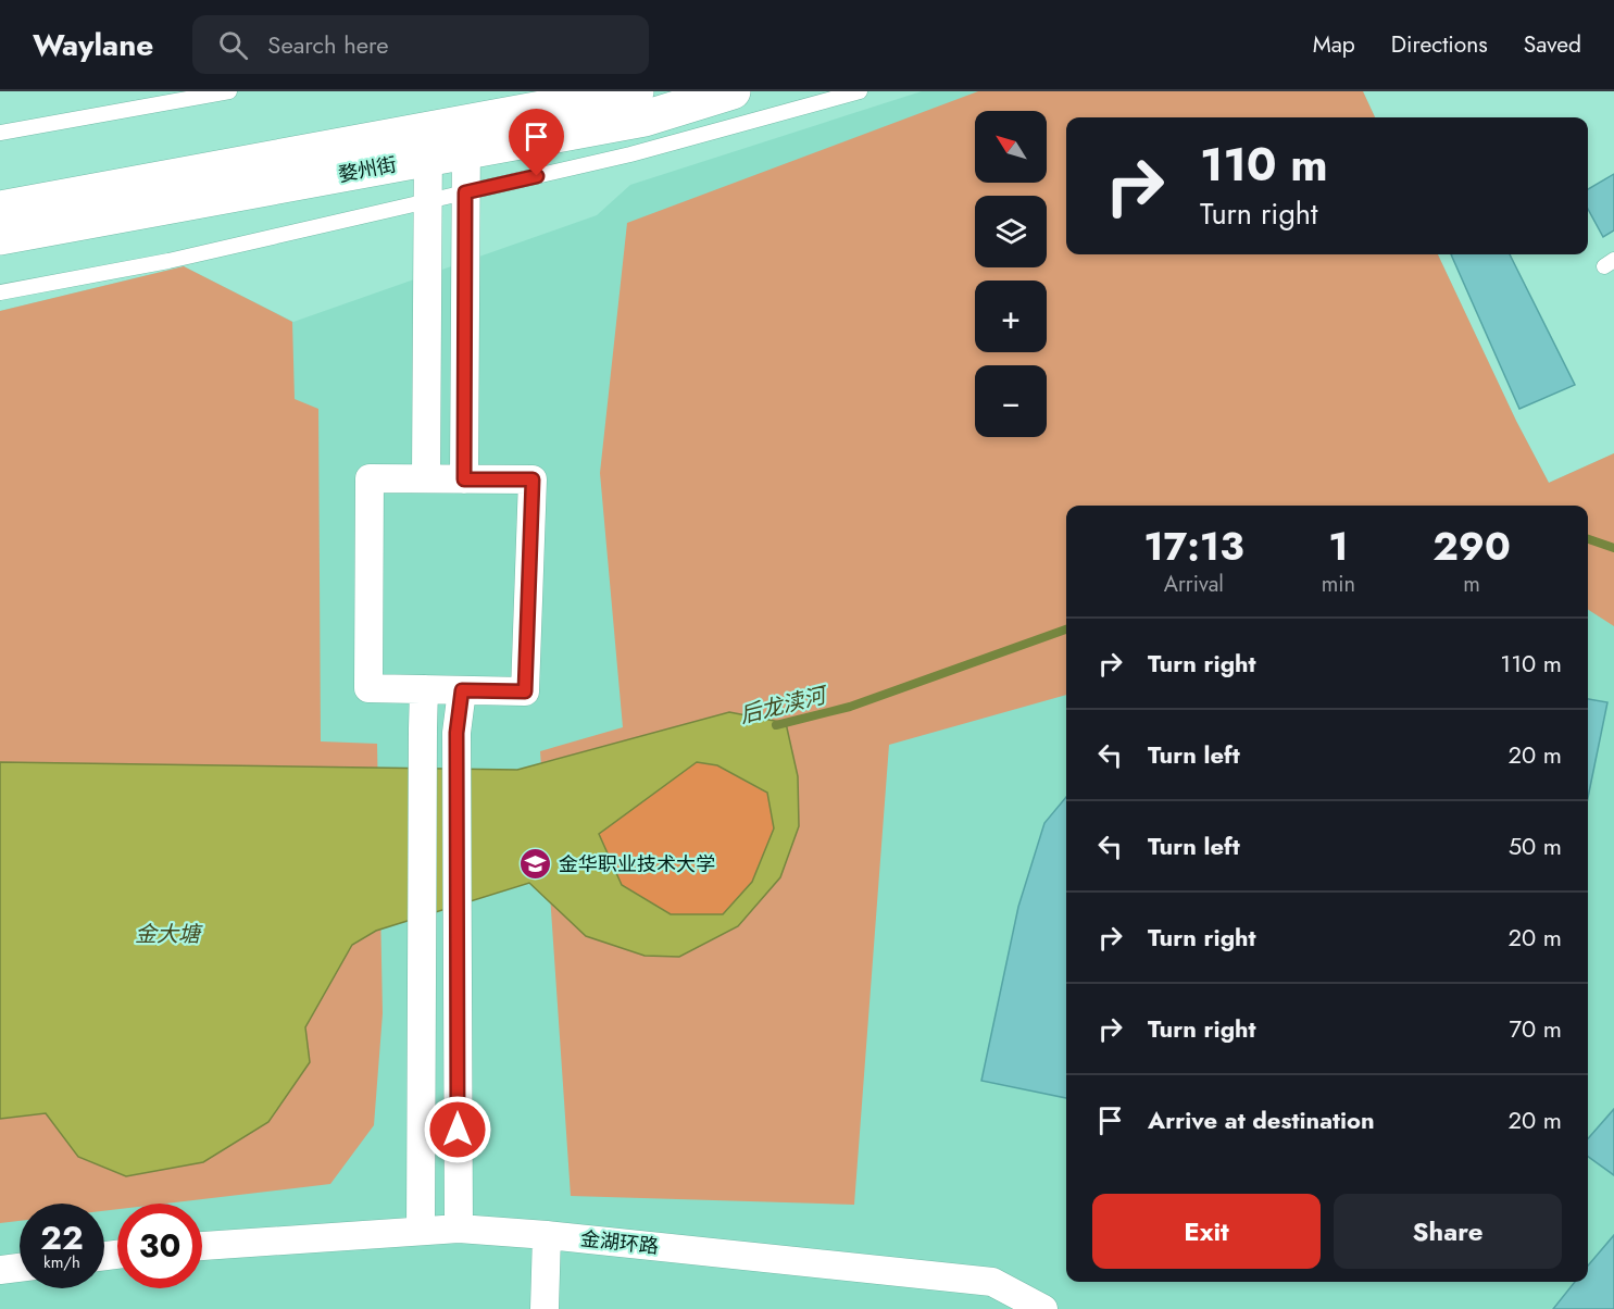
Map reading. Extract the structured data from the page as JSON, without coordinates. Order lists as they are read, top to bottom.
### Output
{
  "streets": {
    "main road": ["婺州街"],
    "street": ["金湖环路"]
  },
  "water": ["后龙渎河", "金大塘"],
  "places": {
    "school or university": ["金华职业技术大学"]
  },
  "north": "top left",
  "page": {
    "header": "Waylane",
    "search": "Search here",
    "nav": ["Map", "Directions", "Saved"],
    "map_buttons": ["+", "−"],
    "turn": ["110 m", "Turn right"],
    "eta": [
      "17:13",
      "Arrival",
      "1",
      "min",
      "290",
      "m"
    ],
    "list": [
      {
        "name": "Turn right",
        "value": "110 m"
      },
      {
        "name": "Turn left",
        "value": "20 m"
      },
      {
        "name": "Turn left",
        "value": "50 m"
      },
      {
        "name": "Turn right",
        "value": "20 m"
      },
      {
        "name": "Turn right",
        "value": "70 m"
      },
      {
        "name": "Arrive at destination",
        "value": "20 m"
      }
    ],
    "buttons": ["Exit", "Share"],
    "speed": "22 km/h",
    "limit": "30"
  }
}
